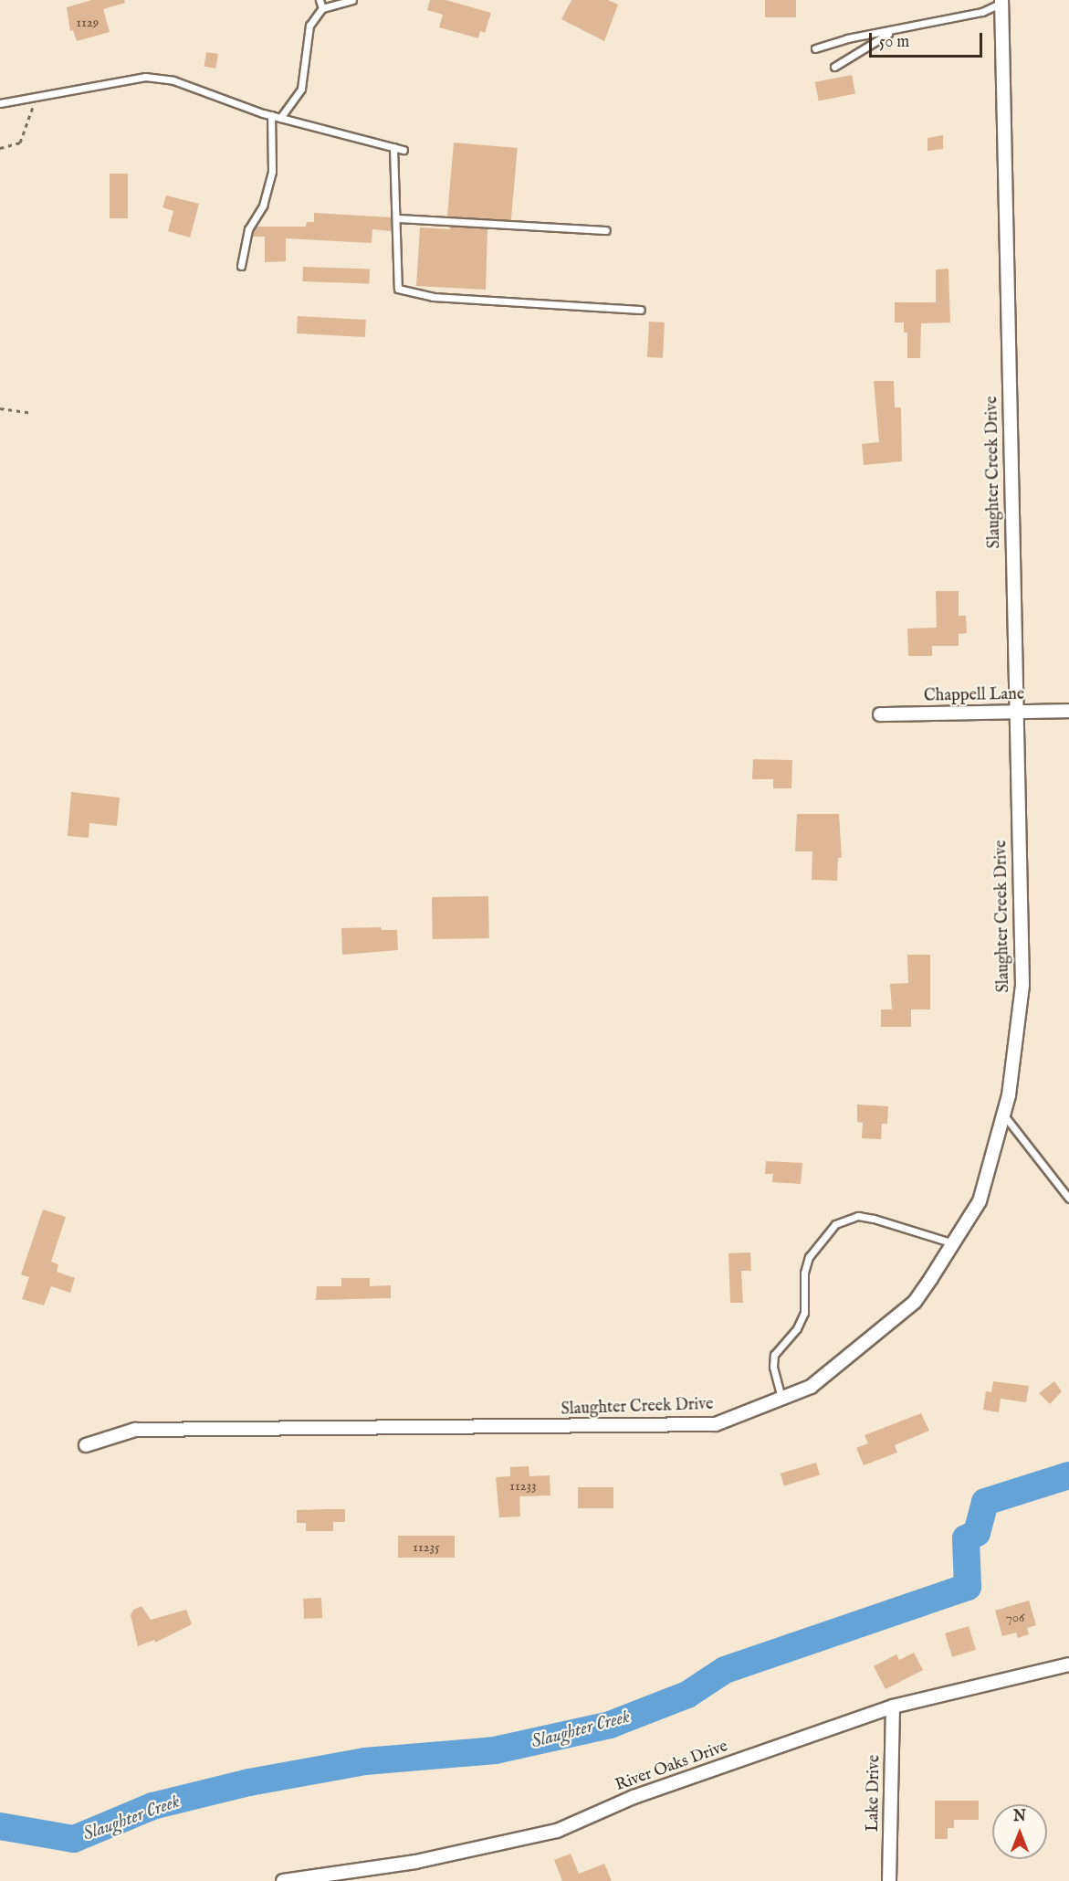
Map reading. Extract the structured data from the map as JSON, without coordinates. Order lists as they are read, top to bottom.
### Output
{
  "streets": {
    "street": [
      "Slaughter Creek Drive",
      "Chappell Lane",
      "River Oaks Drive",
      "Lake Drive"
    ]
  },
  "crossings": [
    ["Slaughter Creek Drive", "Chappell Lane"],
    ["River Oaks Drive", "Lake Drive"]
  ],
  "water": ["Slaughter Creek"],
  "house_numbers": [
    "1129",
    "11233",
    "11235",
    "706"
  ],
  "scale_bar": "50 m",
  "north": "top"
}
